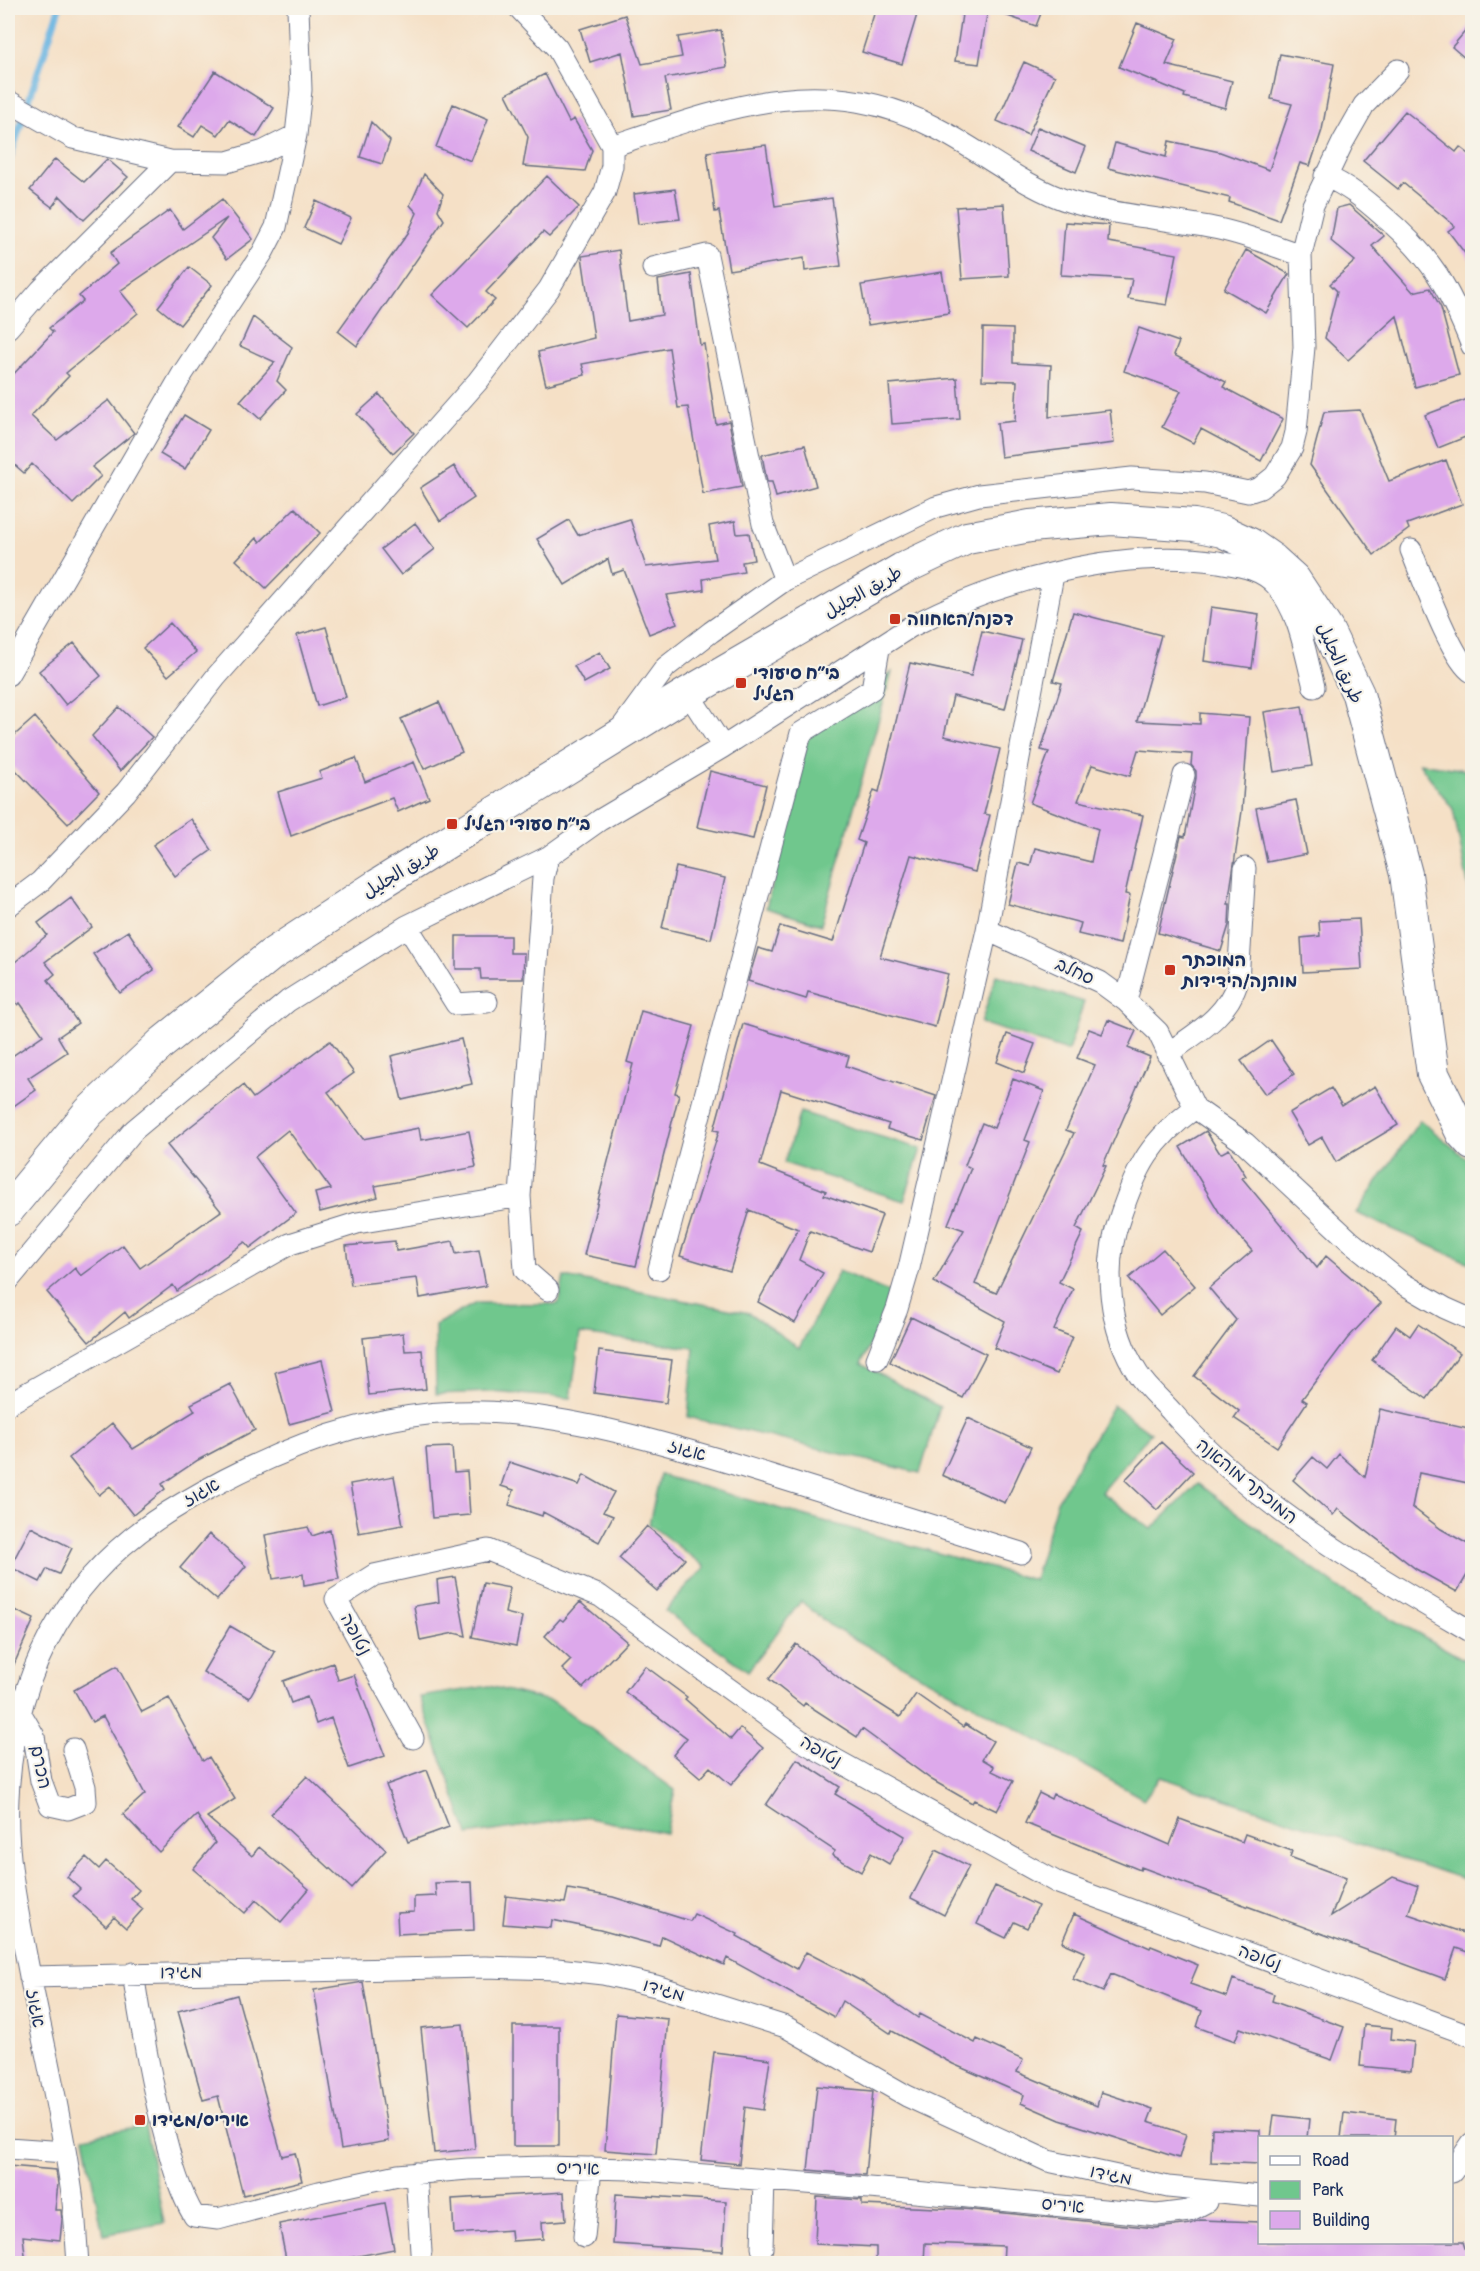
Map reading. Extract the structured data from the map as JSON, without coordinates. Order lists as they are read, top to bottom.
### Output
{
  "streets": {
    "main road": ["طريق الجليل"],
    "street": [
      "סחלב",
      "אגוז",
      "המוכתר מוהאנה",
      "נטופה",
      "הכרם",
      "מגידו",
      "איריס"
    ]
  },
  "crossings": [
    ["סחלב", "המוכתר מוהאנה"],
    ["אגוז", "הכרם"],
    ["אגוז", "מגידו"],
    ["מגידו", "איריס"]
  ],
  "places": {
    "transit": [
      "דפנה/האחווה",
      "בי״ח סיעודי הגליל",
      "בי״ח סעודי הגליל",
      "המוכתר מוהנה/הידידות",
      "איריס/מגידו"
    ]
  },
  "legend": ["Road", "Park", "Building"]
}
